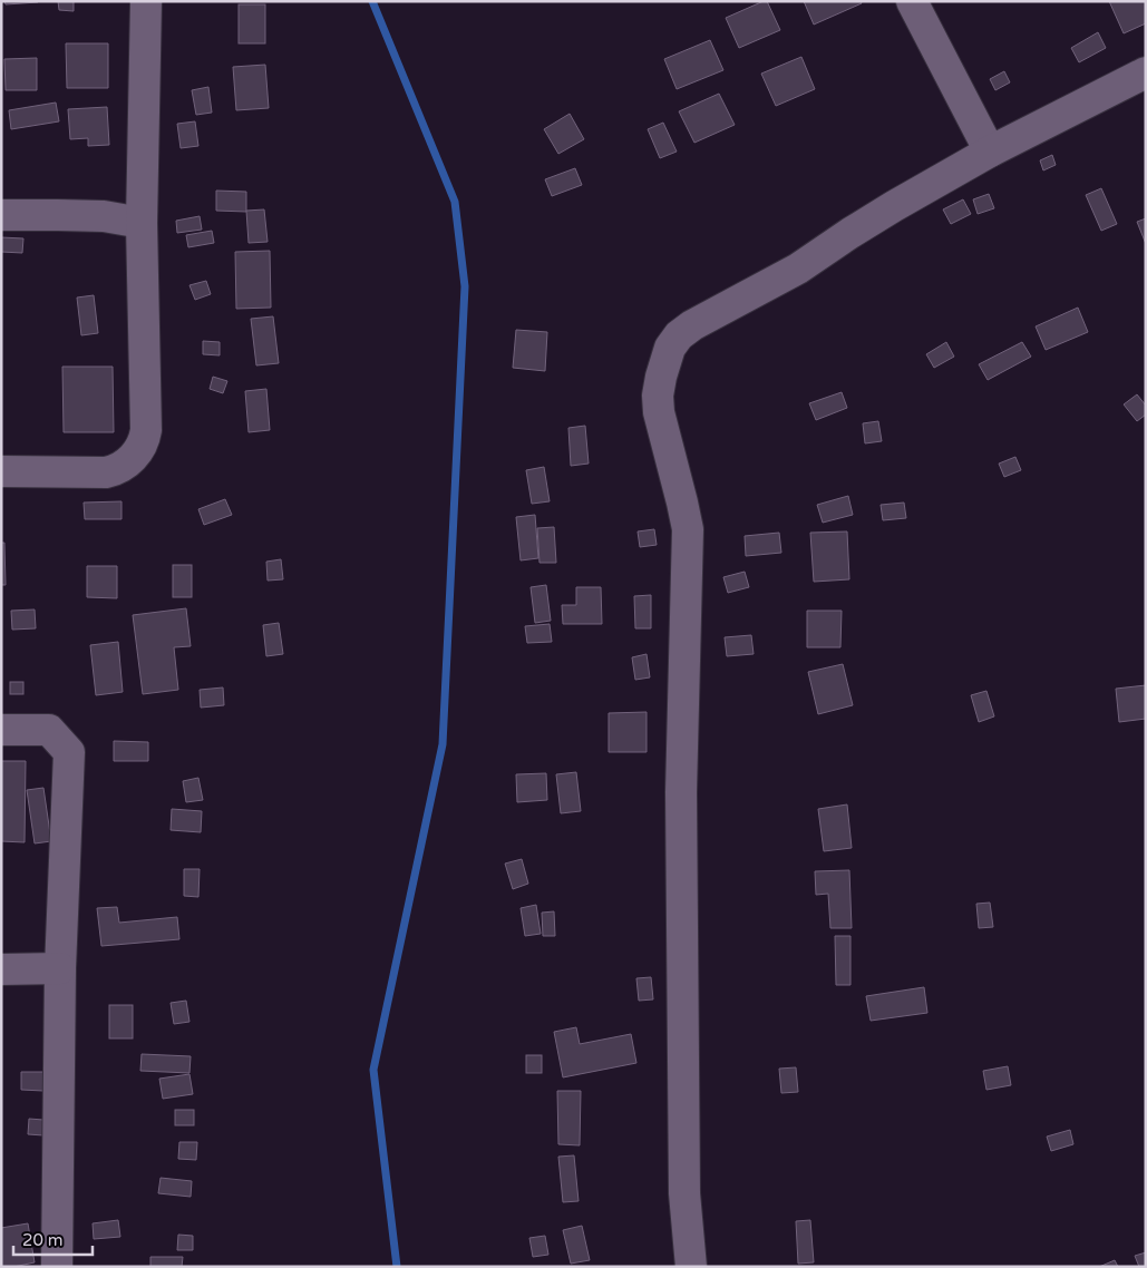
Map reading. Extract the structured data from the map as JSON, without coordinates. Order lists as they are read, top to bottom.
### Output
{
  "scale_bar": "20 m"
}
